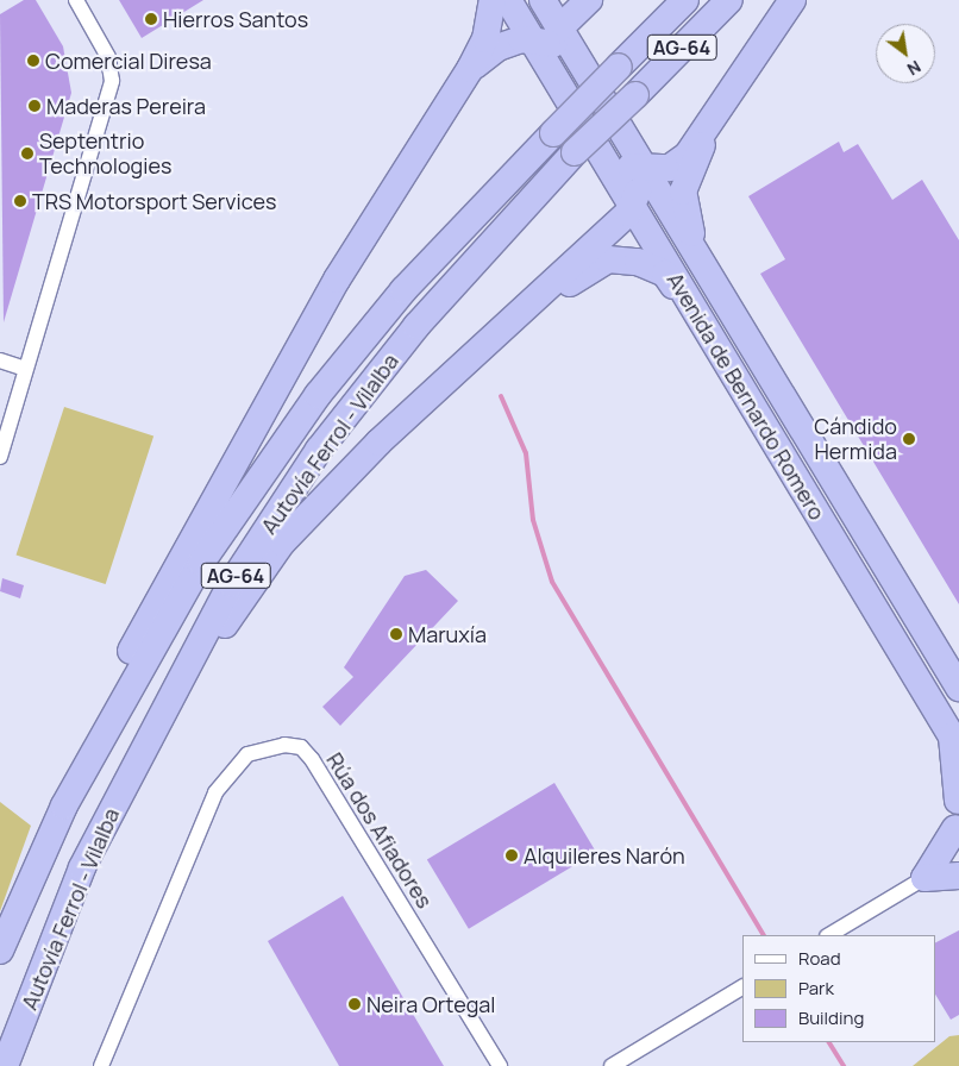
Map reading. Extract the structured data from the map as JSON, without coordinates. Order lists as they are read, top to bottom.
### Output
{
  "streets": {
    "highway": ["AG-64", "Avenida de Bernardo Romero", "Autovía Ferrol - Vilalba"],
    "street": ["Rúa dos Afiadores"]
  },
  "places": [
    "Hierros Santos",
    "Comercial Diresa",
    "Maderas Pereira",
    "Septentrio Technologies",
    "TRS Motorsport Services",
    "Cándido Hermida",
    "Maruxía",
    "Alquileres Narón",
    "Neira Ortegal"
  ],
  "legend": ["Road", "Park", "Building"],
  "north": "bottom right"
}
